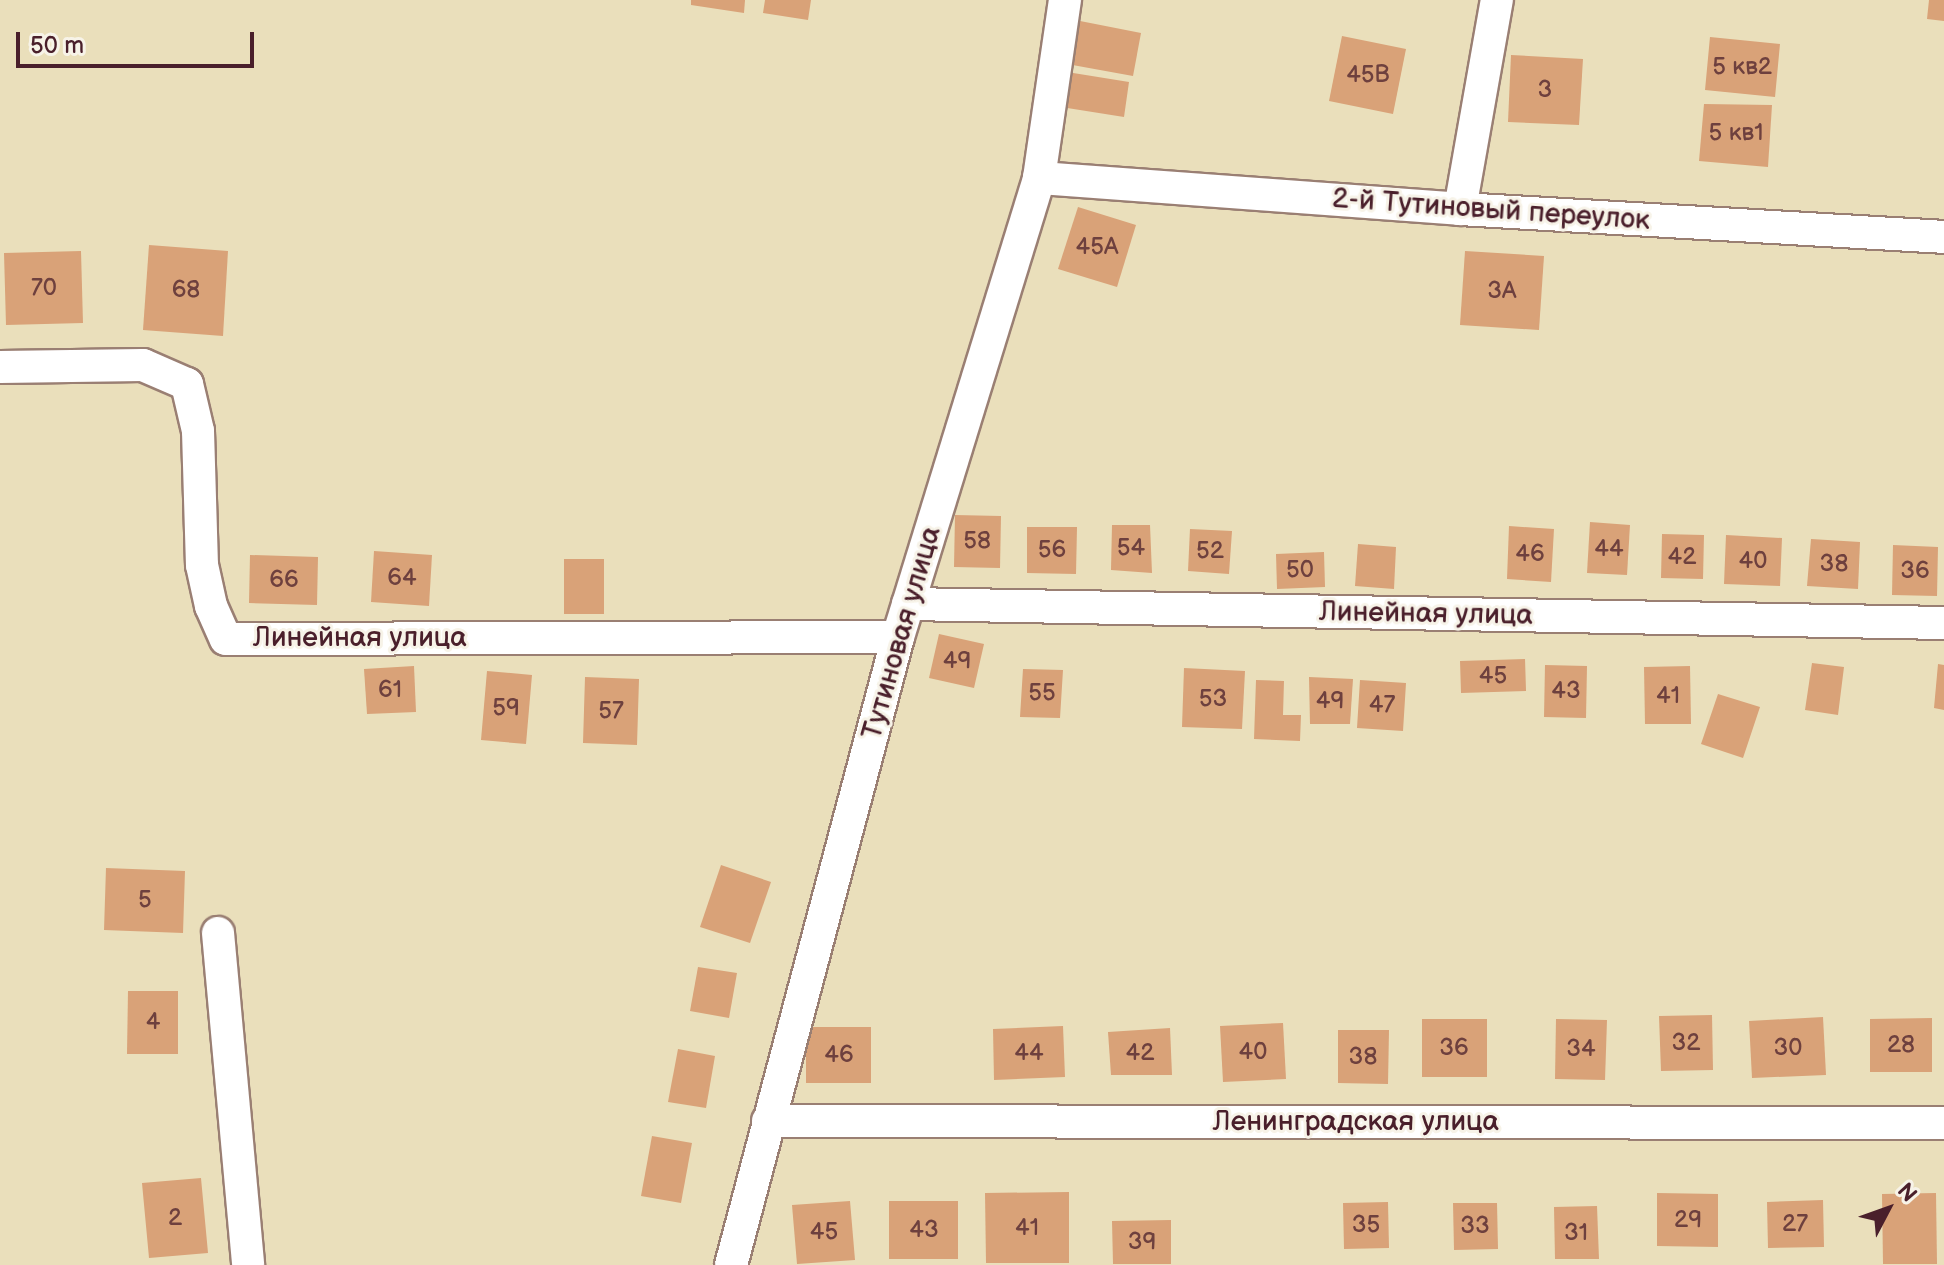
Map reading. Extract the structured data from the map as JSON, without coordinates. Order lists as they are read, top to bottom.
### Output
{
  "streets": {
    "street": [
      "2-й Тутиновый переулок",
      "Линейная улица",
      "Тутиновая улица",
      "Ленинградская улица"
    ]
  },
  "crossings": [
    ["2-й Тутиновый переулок", "Тутиновая улица"],
    ["Линейная улица", "Тутиновая улица"],
    ["Тутиновая улица", "Ленинградская улица"]
  ],
  "house_numbers": [
    "5 кв2",
    "45В",
    "3",
    "5 кв1",
    "45А",
    "70",
    "68",
    "3А",
    "58",
    "54",
    "44",
    "56",
    "52",
    "46",
    "42",
    "40",
    "38",
    "50",
    "36",
    "64",
    "66",
    "49",
    "45",
    "61",
    "43",
    "55",
    "41",
    "53",
    "49",
    "47",
    "59",
    "57",
    "5",
    "4",
    "32",
    "28",
    "36",
    "30",
    "34",
    "40",
    "44",
    "42",
    "46",
    "38",
    "2",
    "29",
    "27",
    "35",
    "33",
    "41",
    "43",
    "45",
    "31",
    "39"
  ],
  "scale_bar": "50 m",
  "north": "top right"
}
